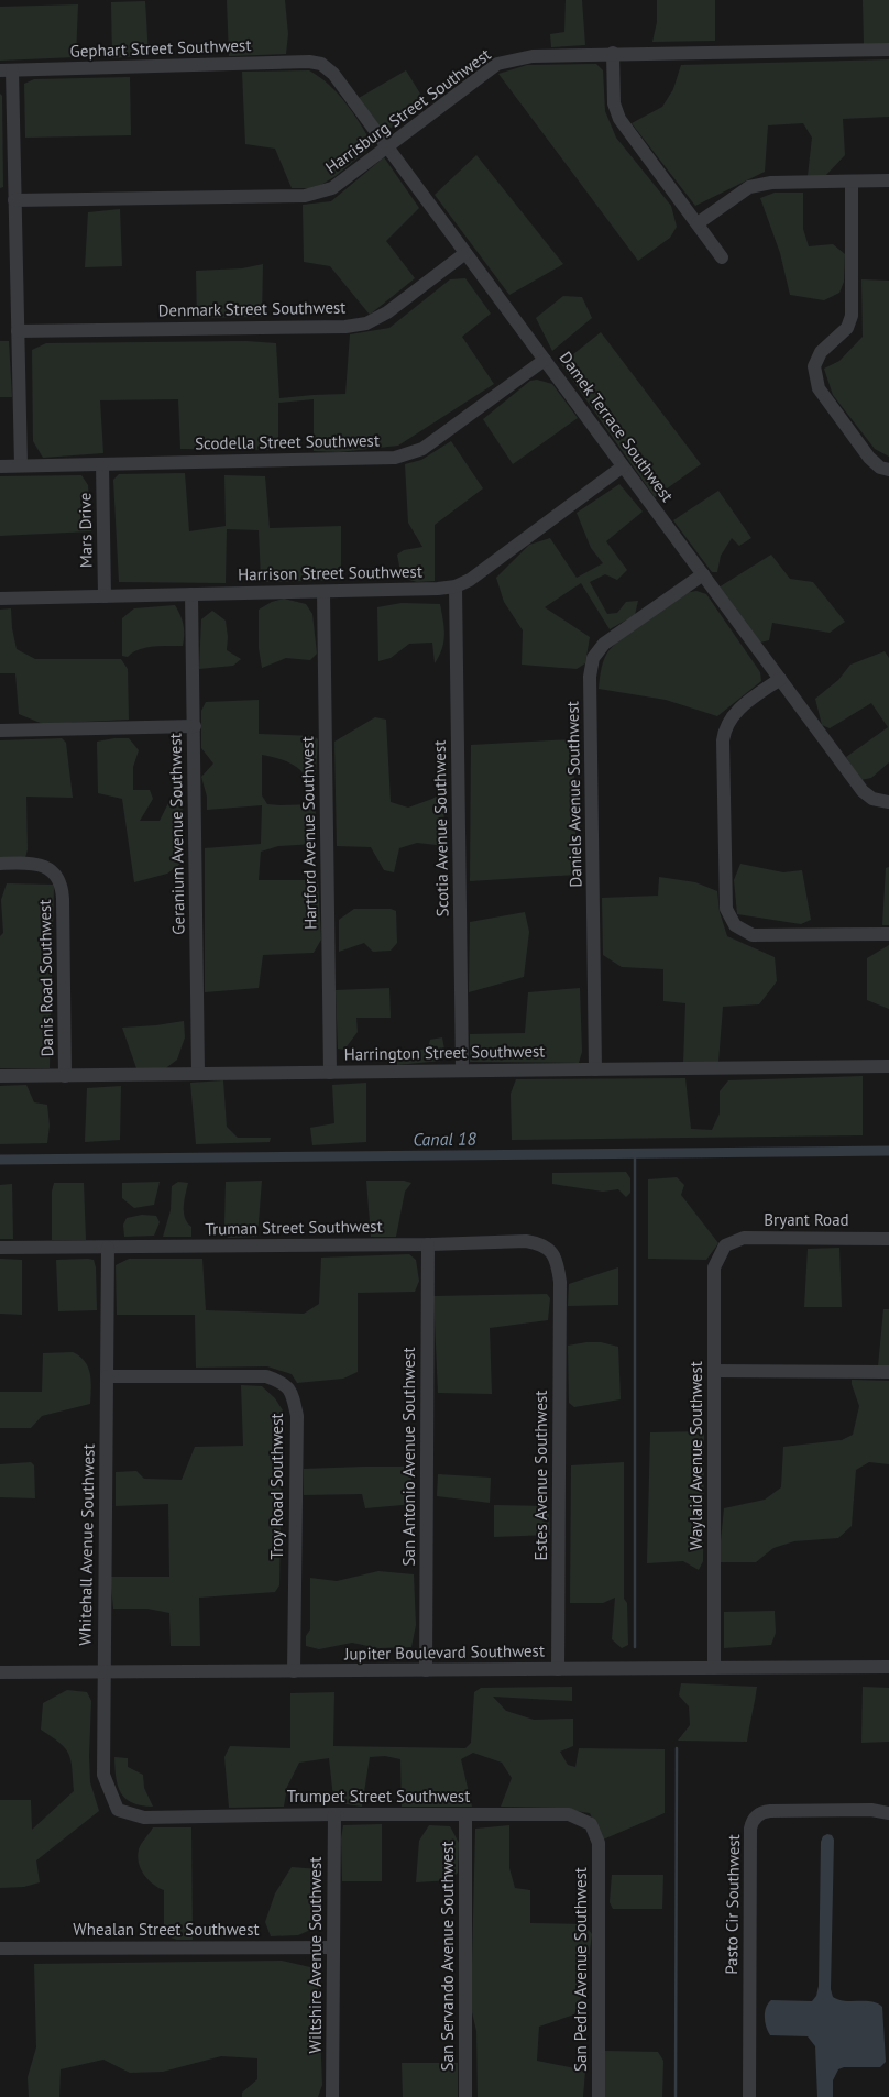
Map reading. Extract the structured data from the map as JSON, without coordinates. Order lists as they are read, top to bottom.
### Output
{
  "streets": {
    "street": [
      "Gephart Street Southwest",
      "Harrisburg Street Southwest",
      "Denmark Street Southwest",
      "Damek Terrace Southwest",
      "Scodella Street Southwest",
      "Mars Drive",
      "Harrison Street Southwest",
      "Daniels Avenue Southwest",
      "Scotia Avenue Southwest",
      "Hartford Avenue Southwest",
      "Geranium Avenue Southwest",
      "Danis Road Southwest",
      "Harrington Street Southwest",
      "Bryant Road",
      "Truman Street Southwest",
      "Waylaid Avenue Southwest",
      "San Antonio Avenue Southwest",
      "Estes Avenue Southwest",
      "Troy Road Southwest",
      "Whitehall Avenue Southwest",
      "Jupiter Boulevard Southwest",
      "Trumpet Street Southwest",
      "Pasto Cir Southwest",
      "Whealan Street Southwest",
      "Wiltshire Avenue Southwest",
      "San Servando Avenue Southwest",
      "San Pedro Avenue Southwest"
    ]
  },
  "crossings": [
    ["Gephart Street Southwest", "Damek Terrace Southwest"],
    ["Harrisburg Street Southwest", "Damek Terrace Southwest"],
    ["Denmark Street Southwest", "Damek Terrace Southwest"],
    ["Damek Terrace Southwest", "Scodella Street Southwest"],
    ["Damek Terrace Southwest", "Harrison Street Southwest"],
    ["Damek Terrace Southwest", "Daniels Avenue Southwest"],
    ["Scodella Street Southwest", "Mars Drive"],
    ["Mars Drive", "Harrison Street Southwest"],
    ["Harrison Street Southwest", "Scotia Avenue Southwest"],
    ["Harrison Street Southwest", "Hartford Avenue Southwest"],
    ["Harrison Street Southwest", "Geranium Avenue Southwest"],
    ["Daniels Avenue Southwest", "Harrington Street Southwest"],
    ["Scotia Avenue Southwest", "Harrington Street Southwest"],
    ["Hartford Avenue Southwest", "Harrington Street Southwest"],
    ["Geranium Avenue Southwest", "Harrington Street Southwest"],
    ["Danis Road Southwest", "Harrington Street Southwest"],
    ["Bryant Road", "Waylaid Avenue Southwest"],
    ["Truman Street Southwest", "San Antonio Avenue Southwest"],
    ["Truman Street Southwest", "Estes Avenue Southwest"],
    ["Truman Street Southwest", "Whitehall Avenue Southwest"],
    ["Waylaid Avenue Southwest", "Jupiter Boulevard Southwest"],
    ["San Antonio Avenue Southwest", "Jupiter Boulevard Southwest"],
    ["Estes Avenue Southwest", "Jupiter Boulevard Southwest"],
    ["Troy Road Southwest", "Whitehall Avenue Southwest"],
    ["Troy Road Southwest", "Jupiter Boulevard Southwest"],
    ["Whitehall Avenue Southwest", "Jupiter Boulevard Southwest"],
    ["Whitehall Avenue Southwest", "Trumpet Street Southwest"],
    ["Trumpet Street Southwest", "Wiltshire Avenue Southwest"],
    ["Trumpet Street Southwest", "San Servando Avenue Southwest"],
    ["Trumpet Street Southwest", "San Pedro Avenue Southwest"],
    ["Whealan Street Southwest", "Wiltshire Avenue Southwest"]
  ],
  "water": ["Canal 18"]
}
